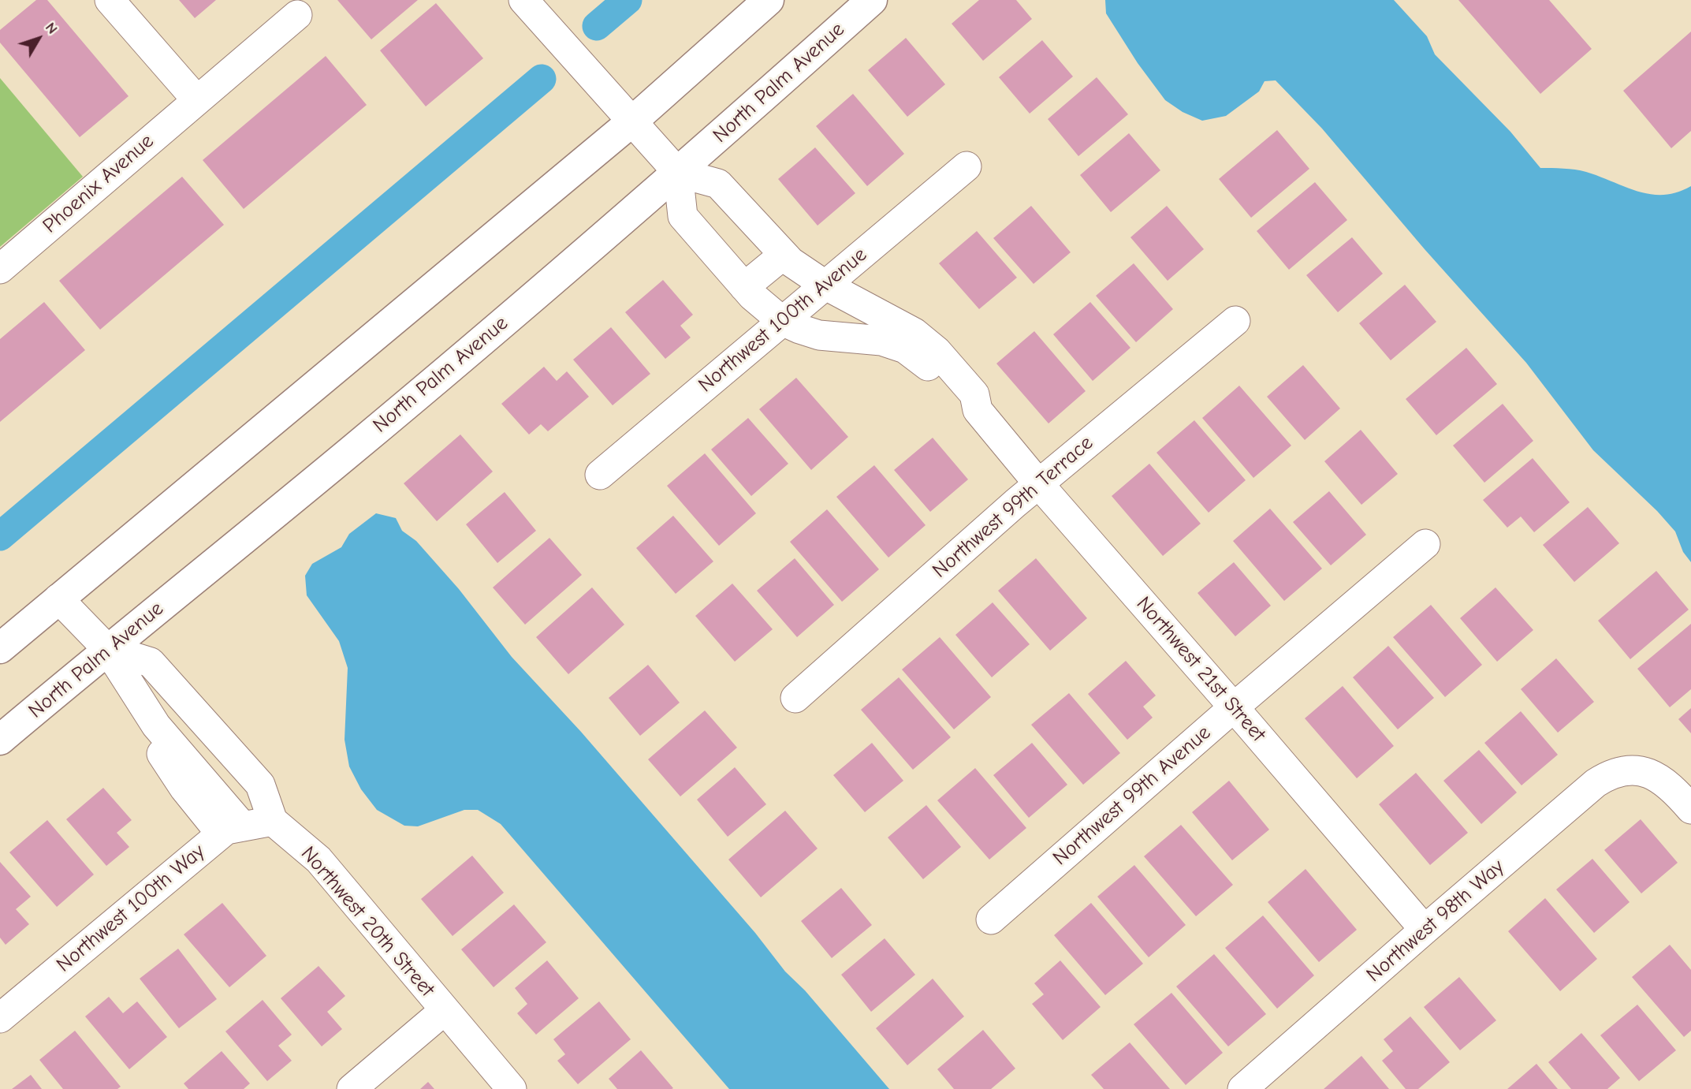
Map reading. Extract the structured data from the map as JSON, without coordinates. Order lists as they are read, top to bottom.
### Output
{
  "streets": {
    "main road": ["North Palm Avenue"],
    "street": [
      "Phoenix Avenue",
      "Northwest 100th Avenue",
      "Northwest 99th Terrace",
      "Northwest 21st Street",
      "Northwest 99th Avenue",
      "Northwest 100th Way",
      "Northwest 98th Way",
      "Northwest 20th Street"
    ]
  },
  "crossings": [
    ["North Palm Avenue", "Northwest 21st Street"],
    ["Northwest 100th Avenue", "Northwest 21st Street"],
    ["Northwest 99th Terrace", "Northwest 21st Street"],
    ["Northwest 21st Street", "Northwest 99th Avenue"],
    ["Northwest 21st Street", "Northwest 98th Way"],
    ["Northwest 100th Way", "Northwest 20th Street"]
  ],
  "north": "top right"
}
